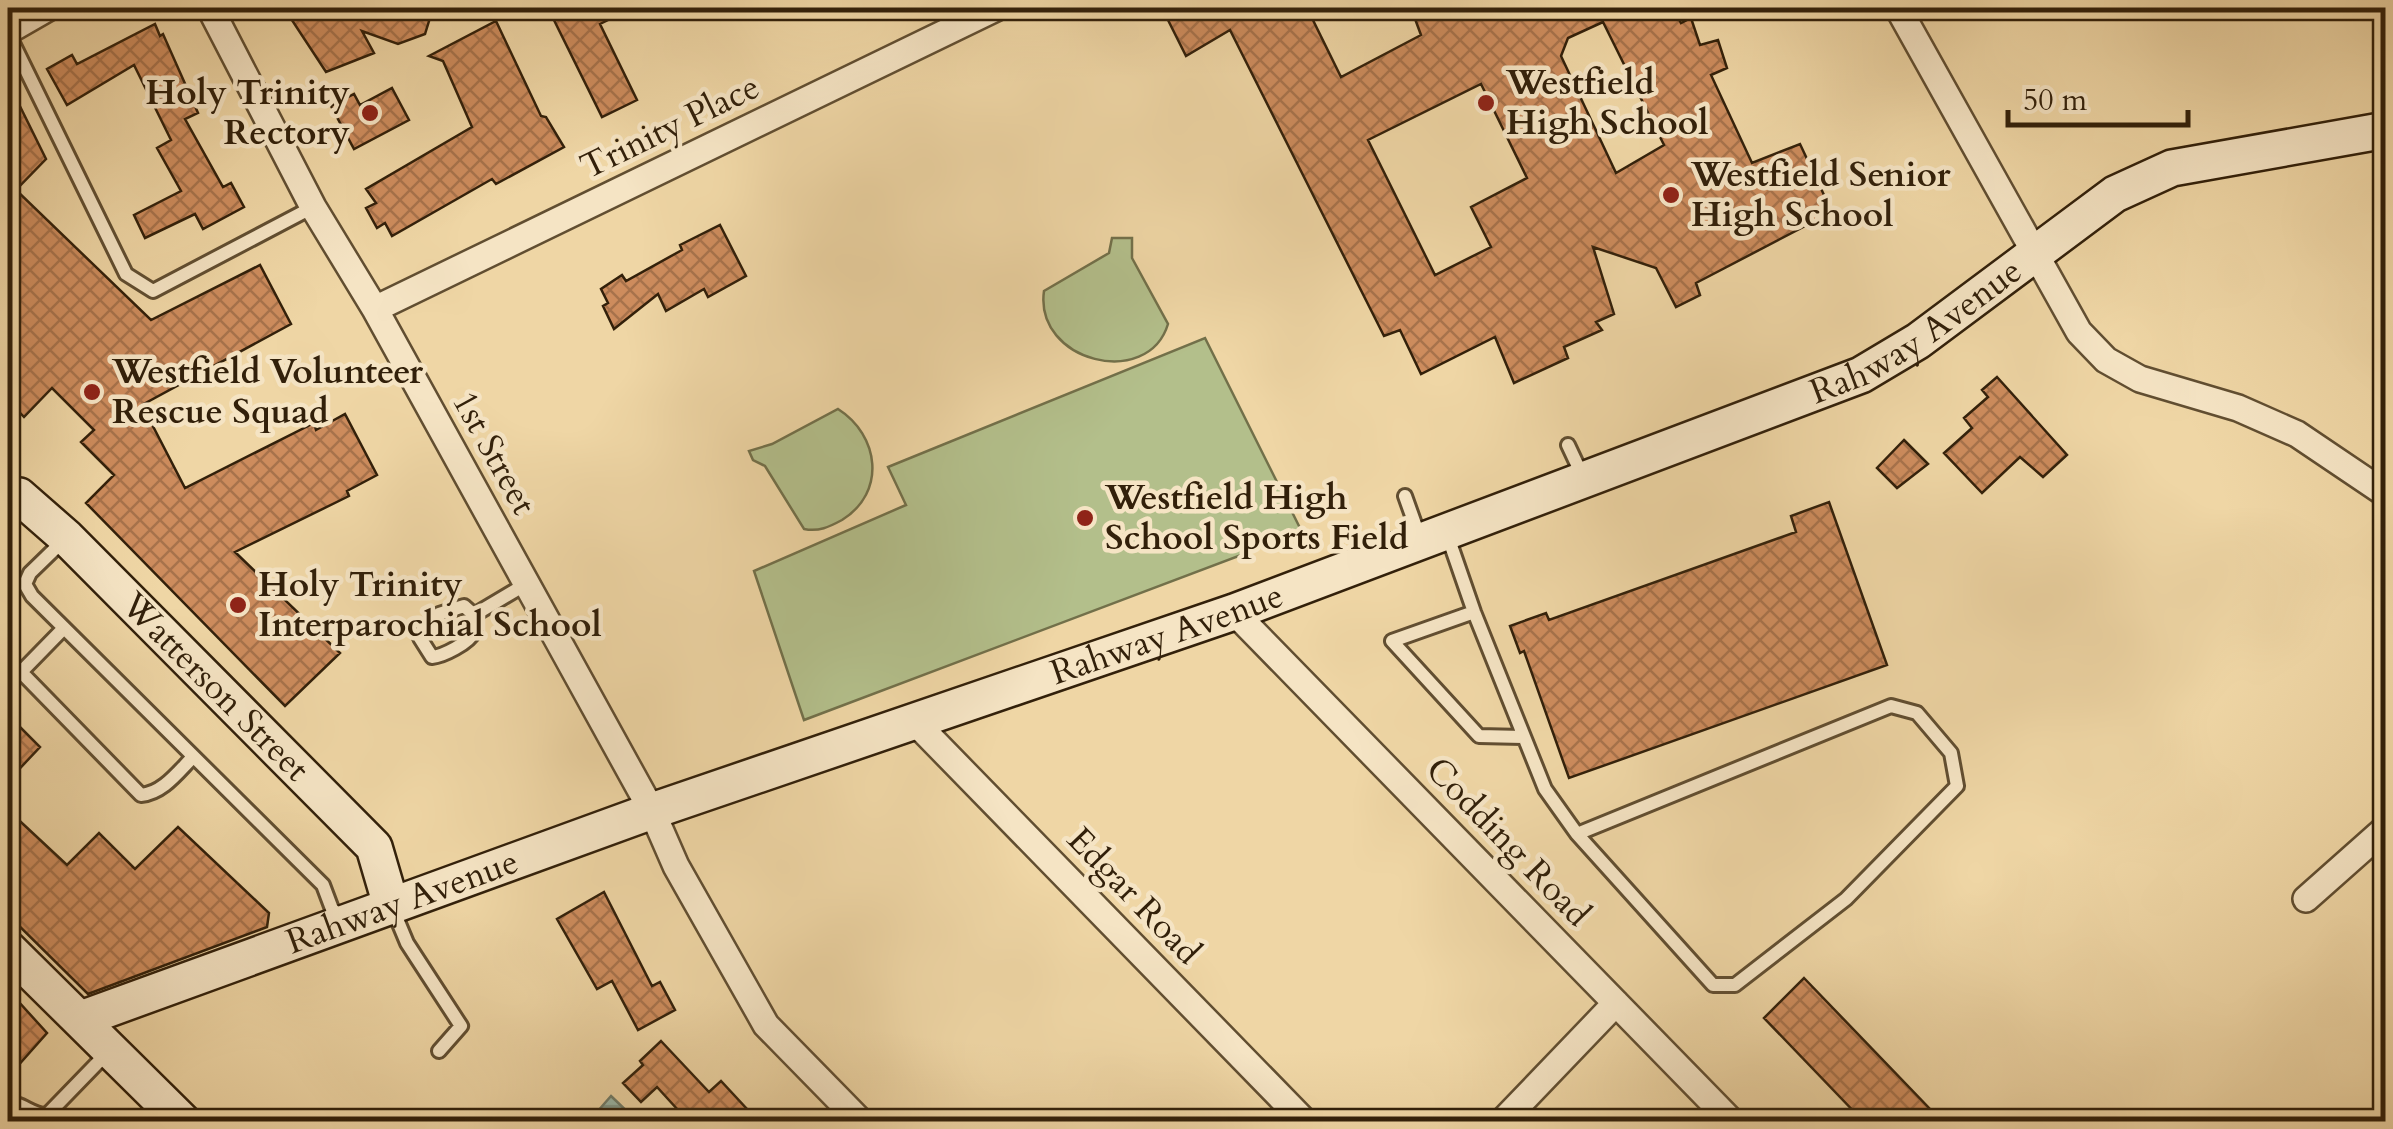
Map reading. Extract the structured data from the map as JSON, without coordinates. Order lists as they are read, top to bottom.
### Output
{
  "streets": {
    "street": [
      "Trinity Place",
      "Rahway Avenue",
      "1st Street",
      "Watterson Street",
      "Codding Road",
      "Edgar Road"
    ]
  },
  "crossings": [
    ["Trinity Place", "1st Street"],
    ["Rahway Avenue", "1st Street"],
    ["Rahway Avenue", "Watterson Street"],
    ["Rahway Avenue", "Codding Road"],
    ["Rahway Avenue", "Edgar Road"]
  ],
  "places": [
    "Westfield High School",
    "Holy Trinity Rectory",
    "Westfield Senior High School",
    "Westfield Volunteer Rescue Squad",
    "Westfield High School Sports Field",
    "Holy Trinity Interparochial School"
  ],
  "scale_bar": "50 m"
}
